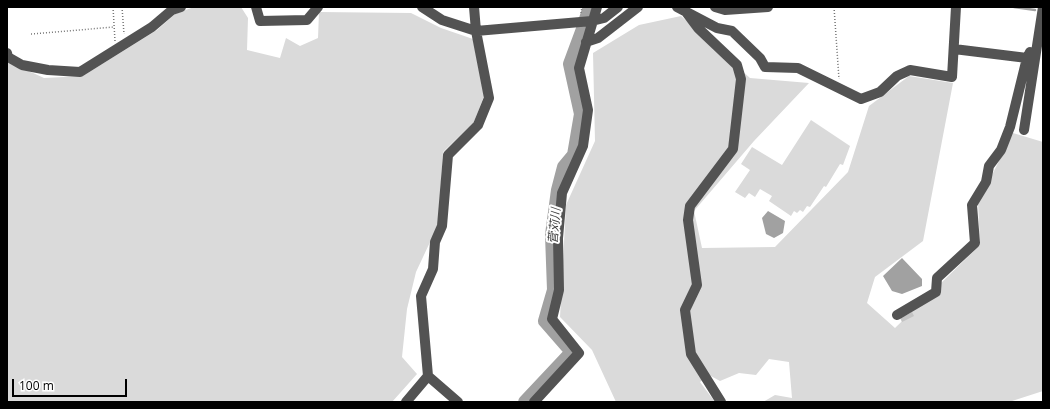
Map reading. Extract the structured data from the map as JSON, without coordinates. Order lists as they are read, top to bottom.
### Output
{
  "water": ["菅苅川"],
  "scale_bar": "100 m"
}
